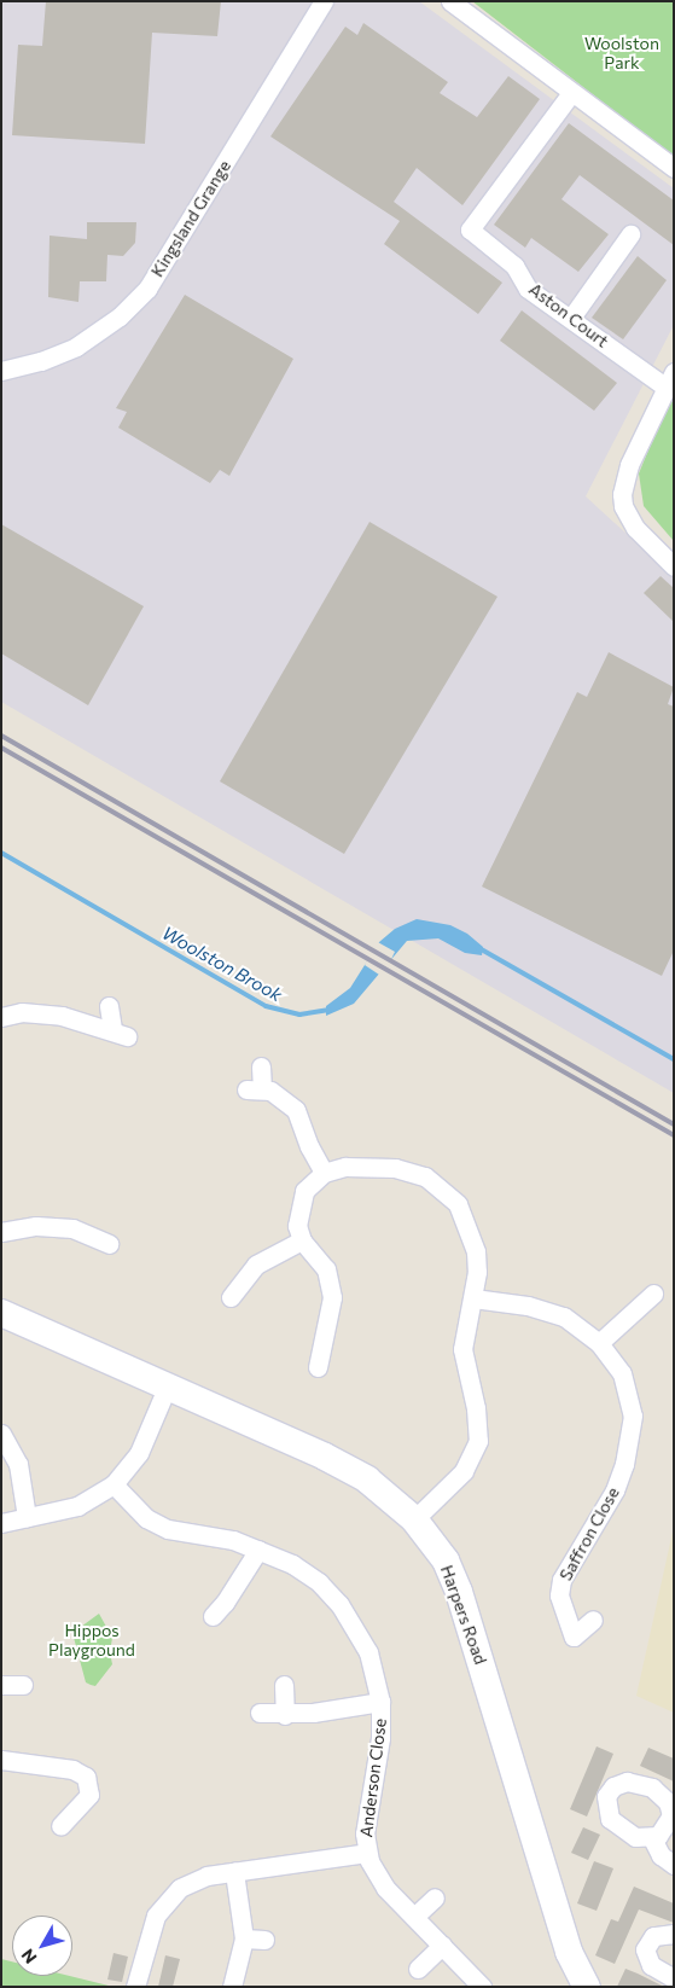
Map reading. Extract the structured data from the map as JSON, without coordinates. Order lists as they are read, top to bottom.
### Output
{
  "streets": {
    "street": [
      "Kingsland Grange",
      "Aston Court",
      "Saffron Close",
      "Harpers Road",
      "Anderson Close"
    ]
  },
  "water": ["Woolston Brook"],
  "parks": ["Woolston Park", "Hippos Playground"],
  "north": "bottom left"
}
